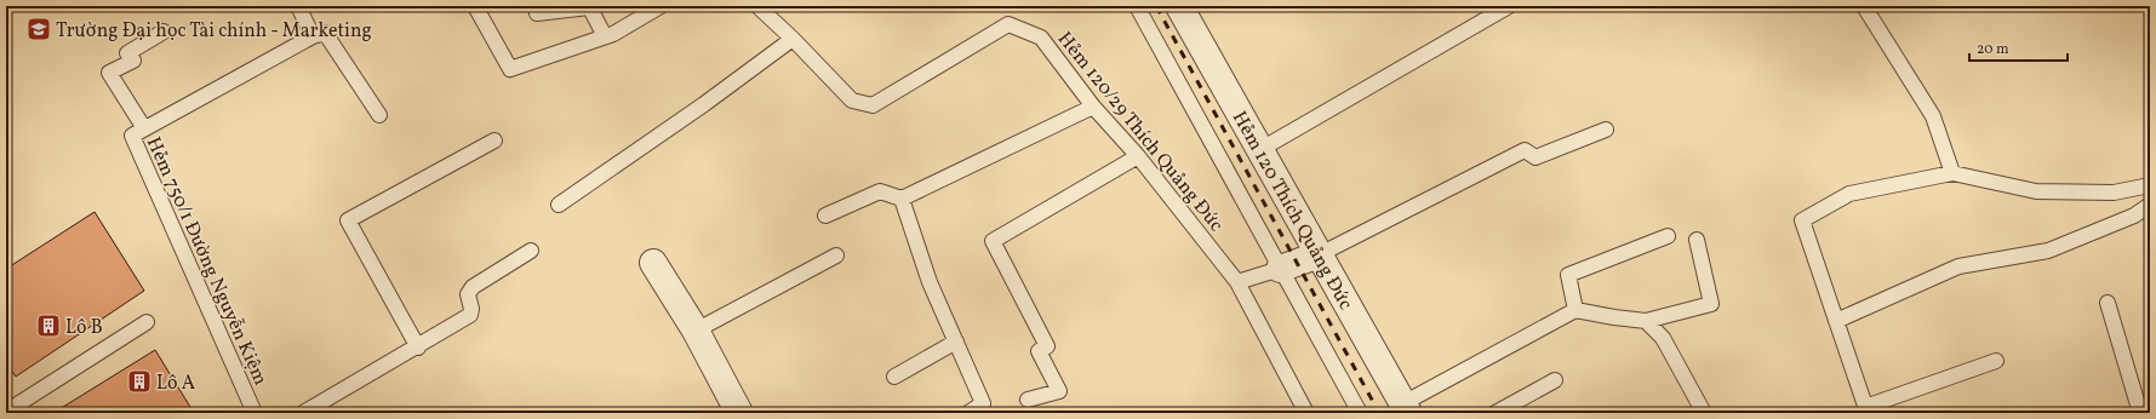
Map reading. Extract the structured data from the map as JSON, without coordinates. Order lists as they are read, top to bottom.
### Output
{
  "streets": {
    "street": ["Hẻm 120 Thích Quảng Đức"],
    "lane": ["Hẻm 120/29 Thích Quảng Đức", "Hẻm 750/1 Đường Nguyễn Kiệm"]
  },
  "places": {
    "school or university": ["Trường Đại học Tài chính - Marketing"],
    "building": ["Lô B", "Lô A"]
  },
  "scale_bar": "20 m"
}
